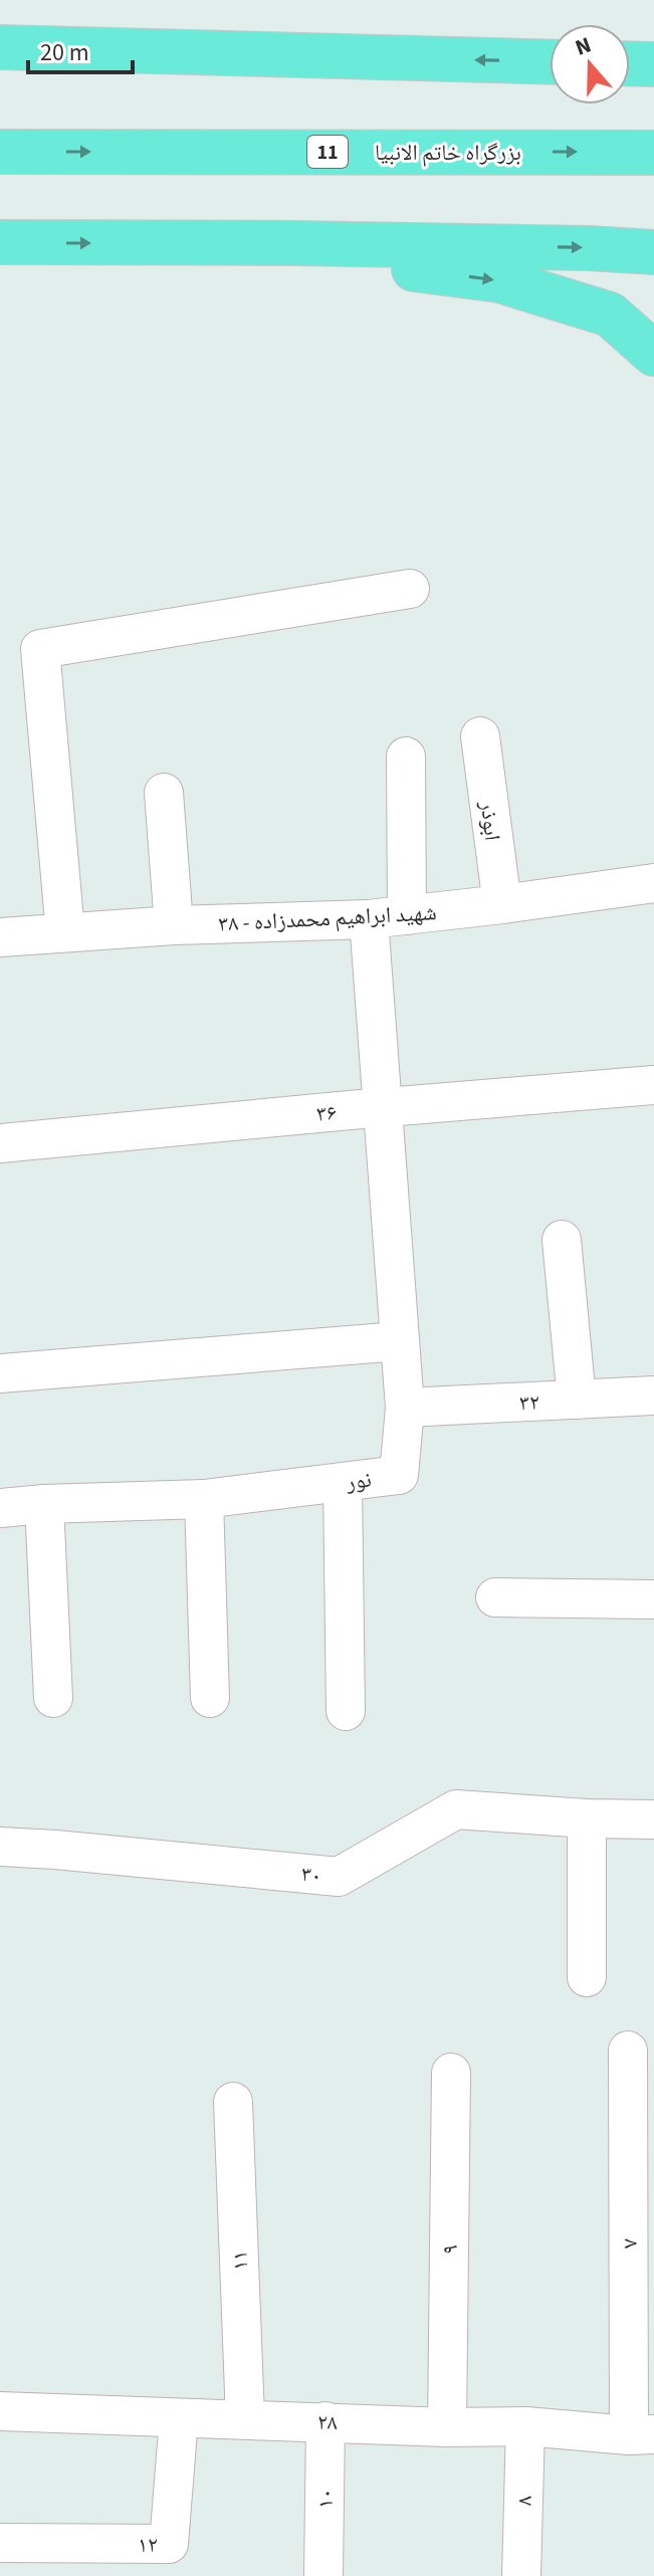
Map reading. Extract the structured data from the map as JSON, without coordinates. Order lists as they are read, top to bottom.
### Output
{
  "streets": {
    "highway": ["11", "بزرگراه خاتم الانبیا"],
    "street": [
      "ابوذر",
      "شهید ابراهیم محمدزاده - ۳۸",
      "۳۶",
      "۳۲",
      "نور",
      "۳۰",
      "۷",
      "۹",
      "۱۱",
      "۲۸",
      "۱۰",
      "۸",
      "۱۲"
    ]
  },
  "crossings": [
    ["ابوذر", "شهید ابراهیم محمدزاده - ۳۸"],
    ["شهید ابراهیم محمدزاده - ۳۸", "نور"],
    ["۳۶", "نور"],
    ["۳۲", "نور"],
    ["۷", "۲۸"],
    ["۹", "۲۸"],
    ["۱۱", "۲۸"],
    ["۲۸", "۱۰"],
    ["۲۸", "۸"],
    ["۲۸", "۱۲"]
  ],
  "scale_bar": "20 m",
  "north": "top"
}
